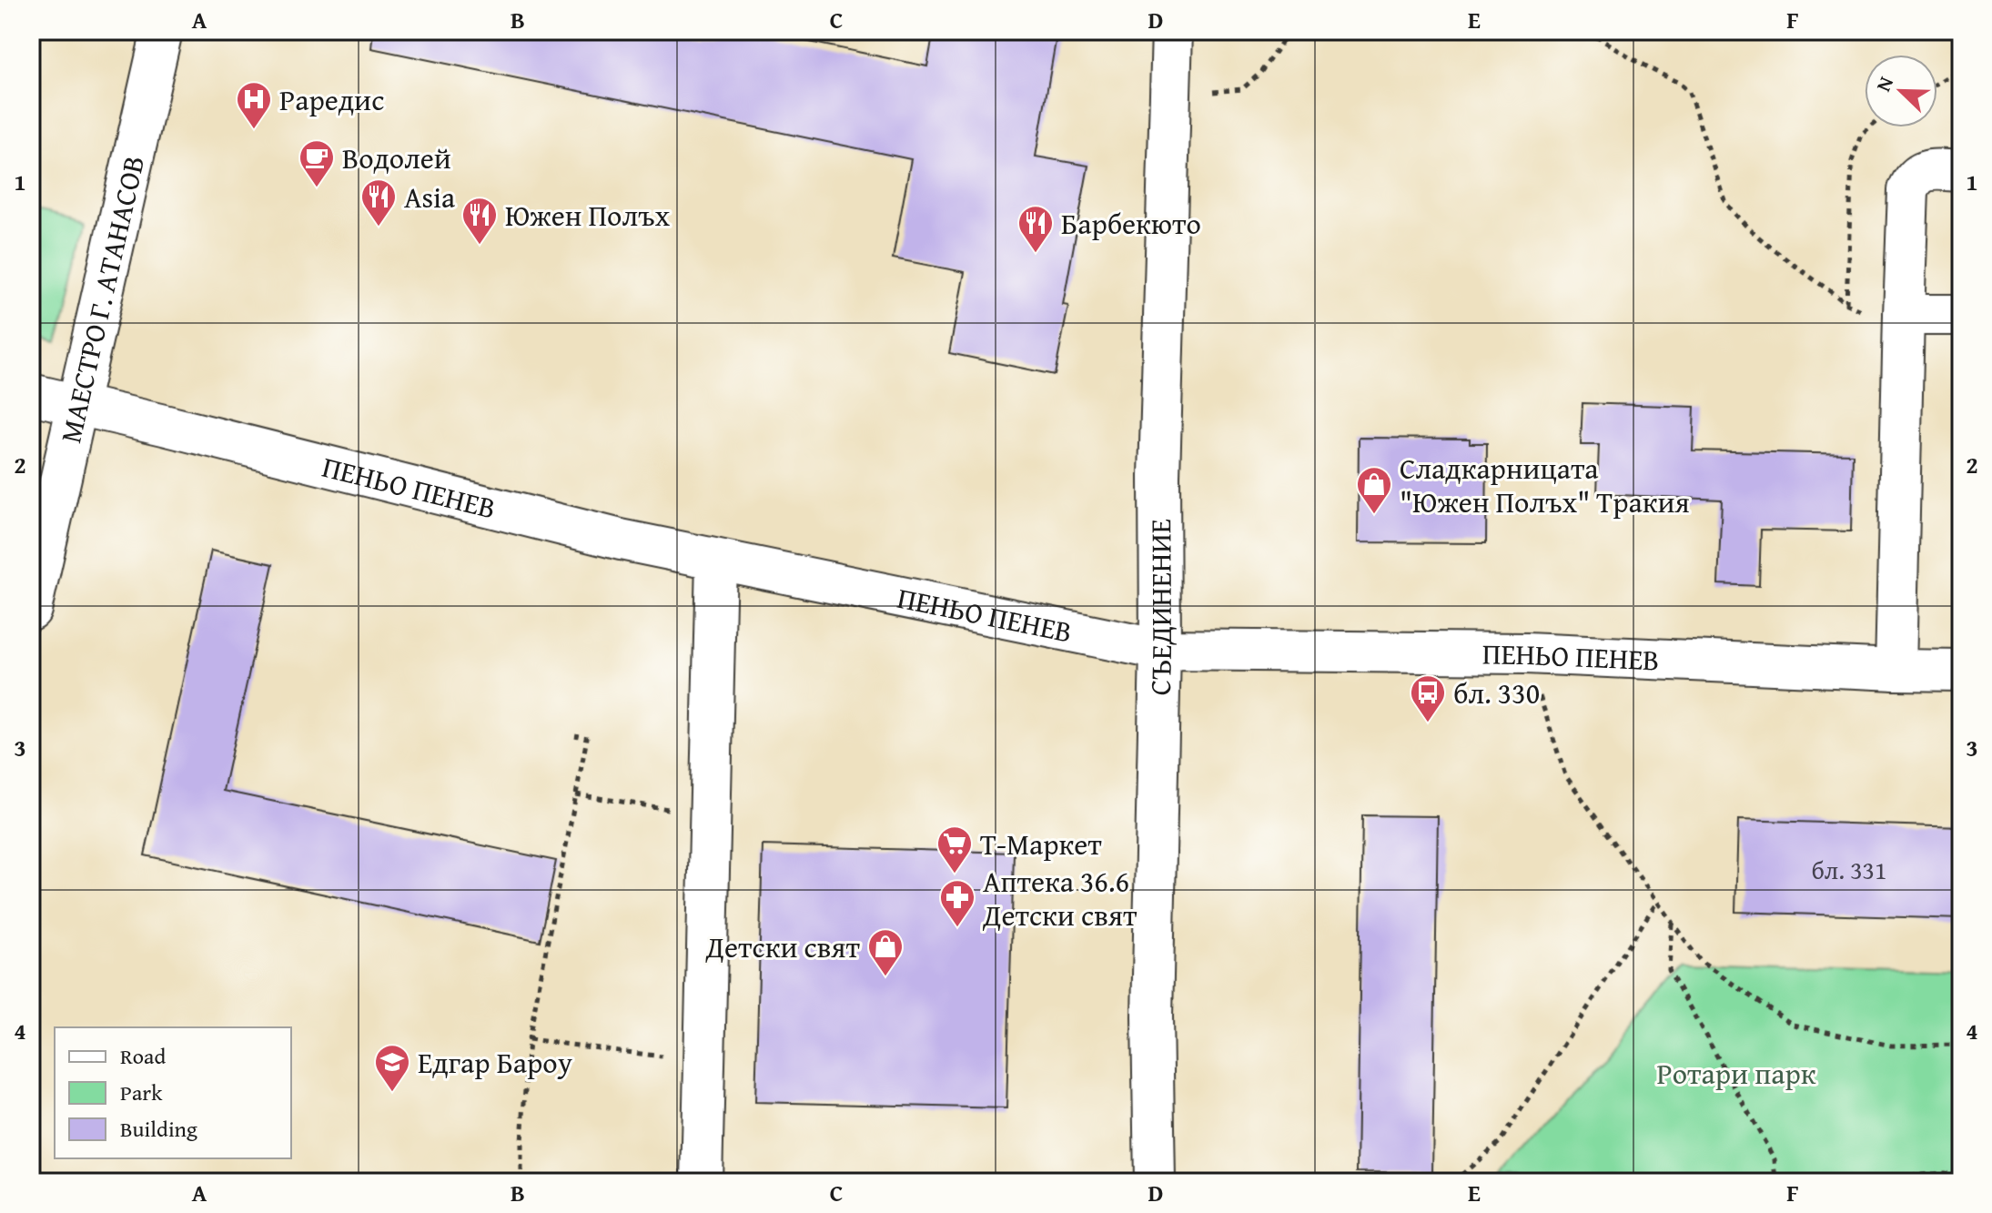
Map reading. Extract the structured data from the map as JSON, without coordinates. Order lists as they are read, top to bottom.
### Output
{
  "streets": {
    "street": ["МАЕСТРО Г. АТАНАСОВ", "ПЕНЬО ПЕНЕВ", "СЪЕДИНЕНИЕ"]
  },
  "crossings": [
    ["МАЕСТРО Г. АТАНАСОВ", "ПЕНЬО ПЕНЕВ"],
    ["ПЕНЬО ПЕНЕВ", "СЪЕДИНЕНИЕ"]
  ],
  "parks": ["Ротари парк"],
  "places": {
    "hospital": ["Раредис"],
    "cafe": ["Водолей"],
    "restaurant": ["Asia", "Южен Полъх", "Барбекюто"],
    "shop": ["Сладкарницата \"Южен Полъх\" Тракия", "Детски свят"],
    "bus stop": ["бл. 330"],
    "supermarket": ["Т-Маркет"],
    "pharmacy": ["Аптека 36.6 Детски свят"],
    "school or university": ["Едгар Бароу"]
  },
  "house_numbers": ["бл. 331"],
  "legend": ["Road", "Park", "Building"],
  "north": "top left",
  "grid": {
    "columns": [
      "A",
      "B",
      "C",
      "D",
      "E",
      "F"
    ],
    "rows": [
      "1",
      "2",
      "3",
      "4"
    ]
  }
}
